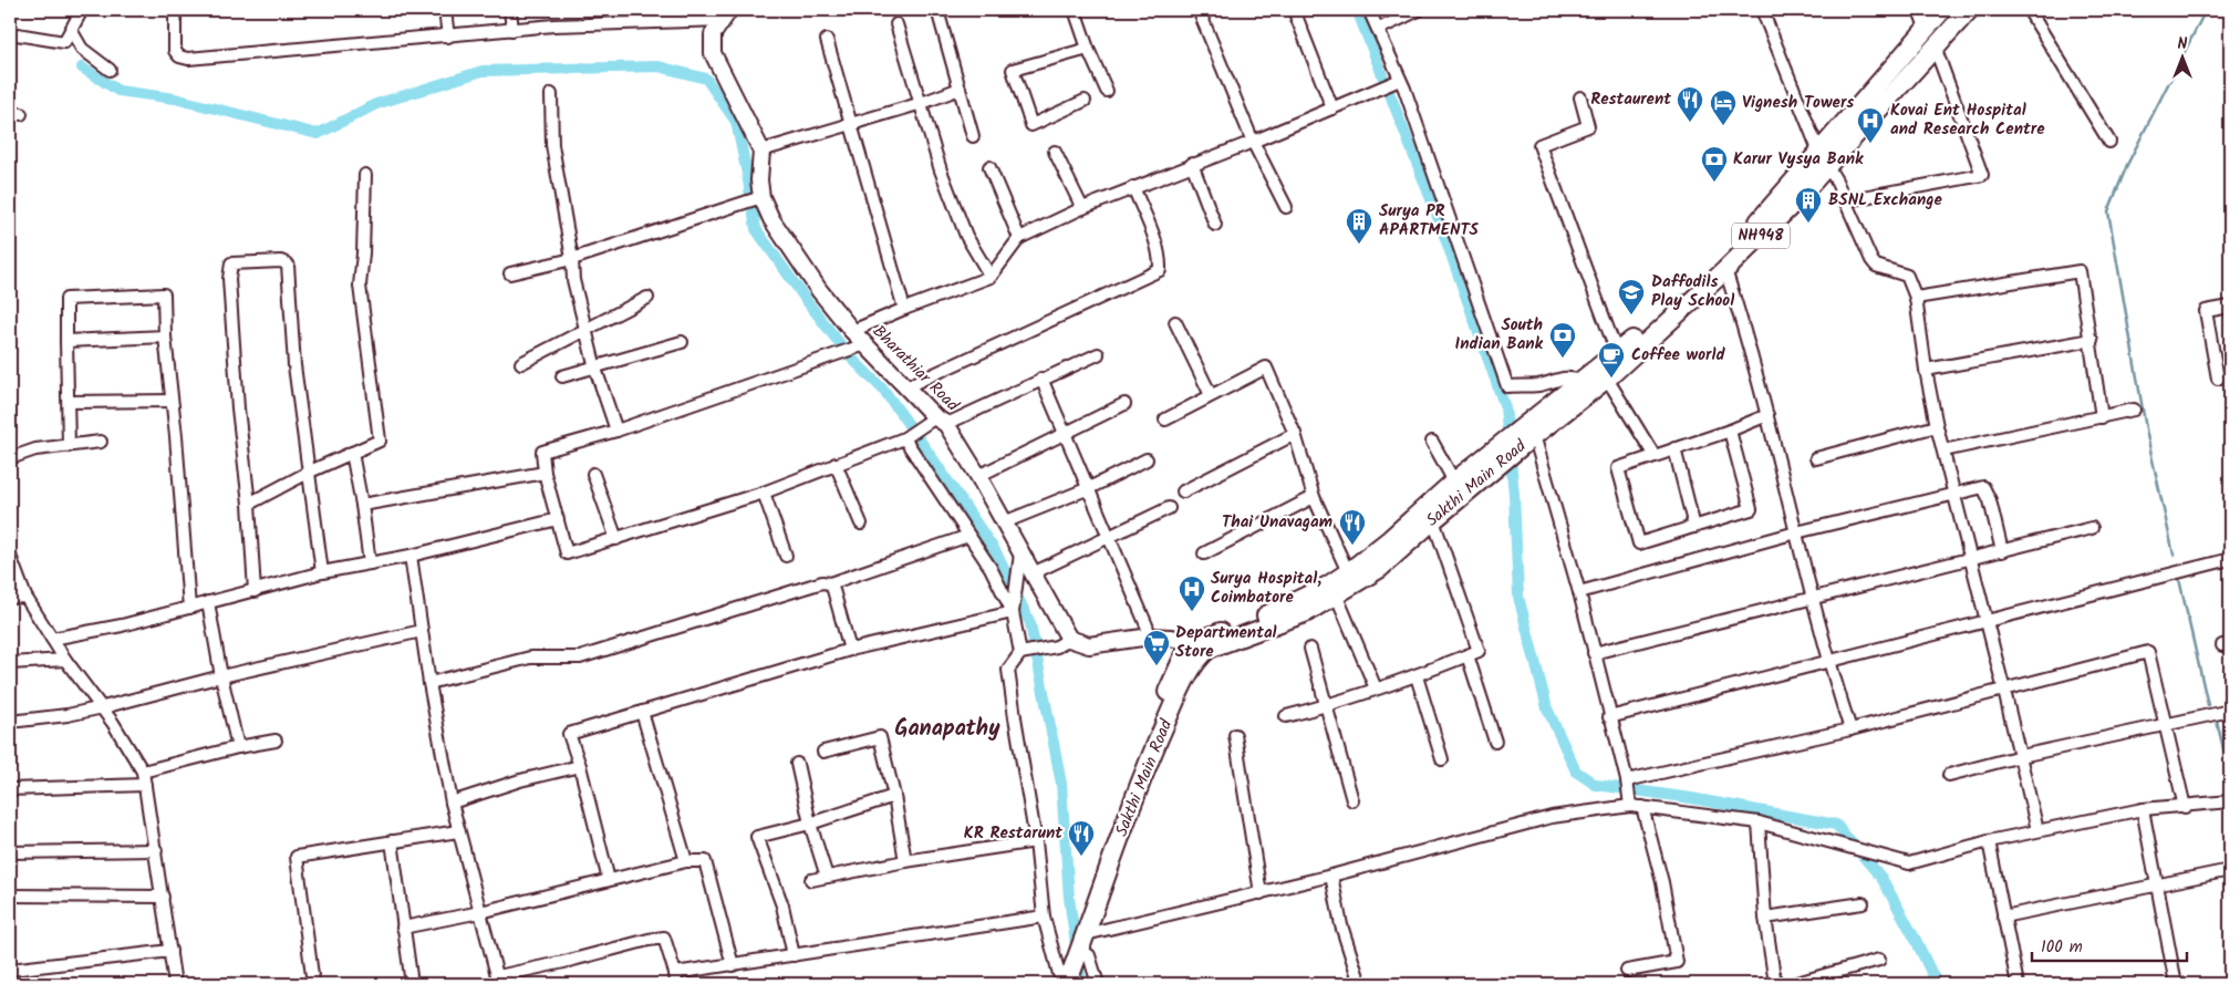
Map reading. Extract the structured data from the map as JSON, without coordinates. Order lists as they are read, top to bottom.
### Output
{
  "streets": {
    "highway": ["NH948", "Sakthi Main Road"],
    "main road": ["Bharathiar Road"]
  },
  "crossings": [
    ["NH948", "Sakthi Main Road"]
  ],
  "districts": ["Ganapathy"],
  "places": {
    "restaurant": ["Restaurent", "Thai Unavagam", "KR Restarunt"],
    "hotel": ["Vignesh Towers"],
    "hospital": ["Kovai Ent Hospital and Research Centre", "Surya Hospital, Coimbatore"],
    "bank": ["Karur Vysya Bank", "South Indian Bank"],
    "building": ["BSNL Exchange", "Surya PR APARTMENTS"],
    "school or university": ["Daffodils Play School"],
    "cafe": ["Coffee world"],
    "supermarket": ["Departmental Store"]
  },
  "scale_bar": "100 m",
  "north": "top"
}
